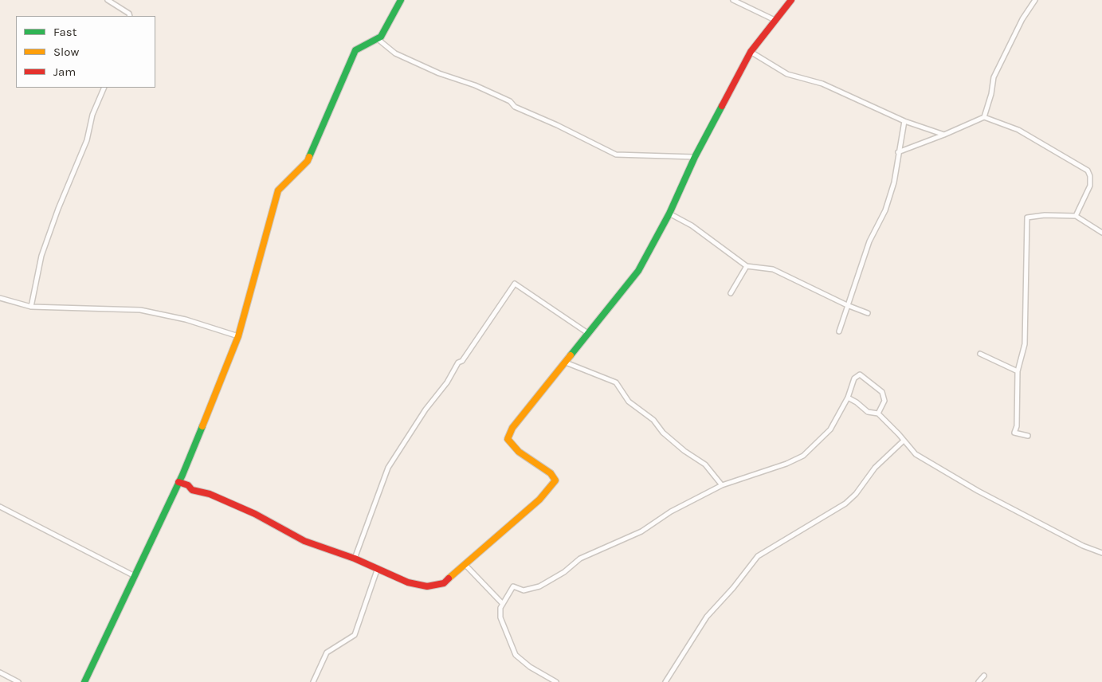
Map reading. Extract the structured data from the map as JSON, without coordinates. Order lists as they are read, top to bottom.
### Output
{
  "legend": ["Fast", "Slow", "Jam"]
}
